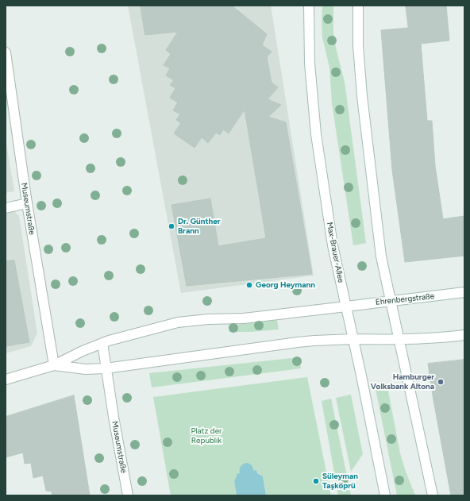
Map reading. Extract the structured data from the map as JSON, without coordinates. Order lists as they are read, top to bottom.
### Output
{
  "streets": {
    "street": ["Museumstraße", "Max-Brauer-Allee", "Ehrenbergstraße"]
  },
  "crossings": [
    ["Max-Brauer-Allee", "Ehrenbergstraße"]
  ],
  "parks": ["Platz der Republik"],
  "places": [
    "Dr. Günther Brann",
    "Georg Heymann",
    "Hamburger Volksbank Altona",
    "Süleyman Taşköprü"
  ]
}
